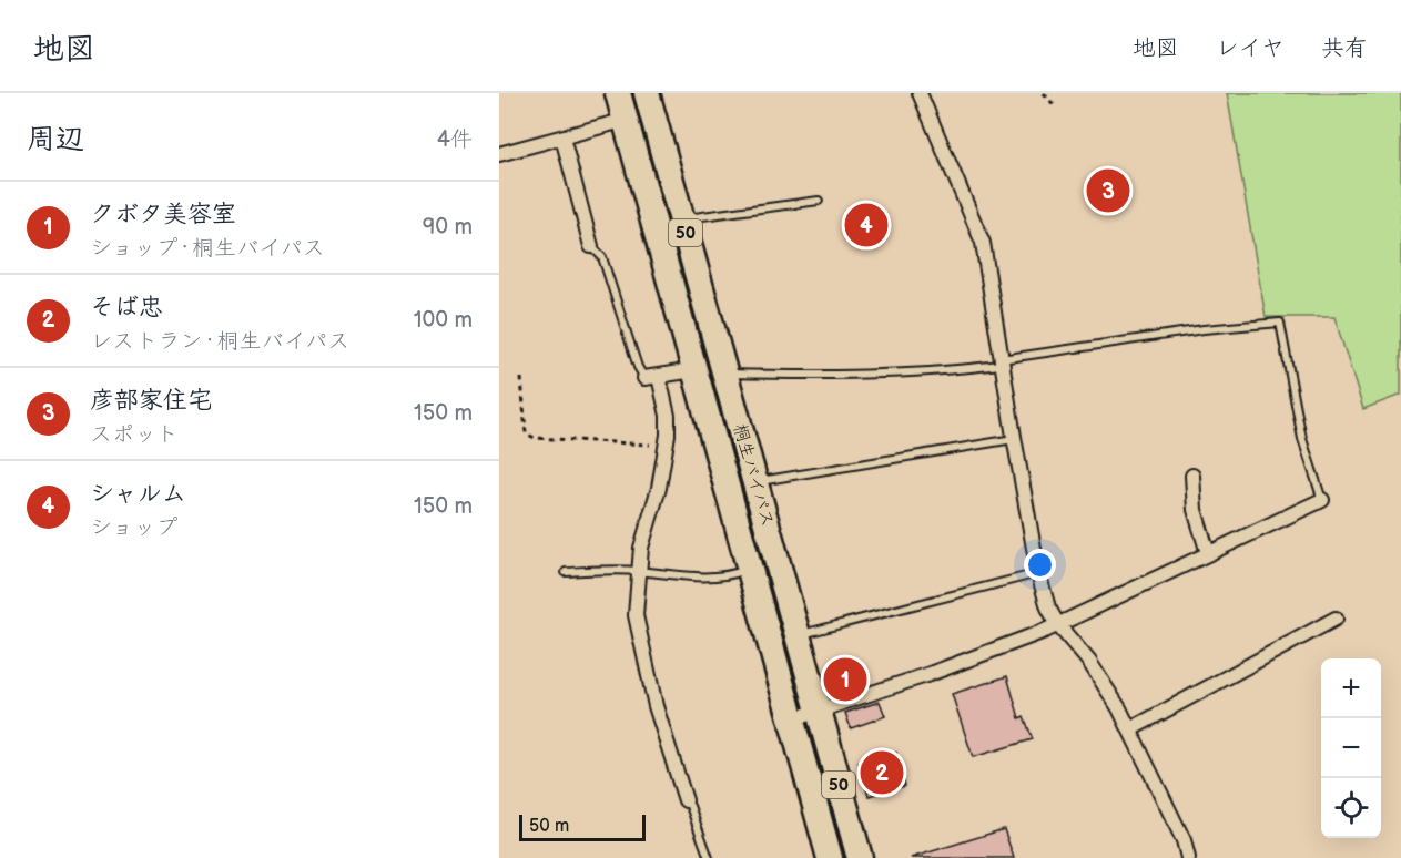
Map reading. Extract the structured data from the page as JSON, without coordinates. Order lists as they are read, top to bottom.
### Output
{
  "streets": {
    "highway": ["50", "桐生バイパス"]
  },
  "scale_bar": "50 m",
  "page": {
    "header": "地図",
    "nav": ["地図", "レイヤ", "共有"],
    "heading": ["周辺", "4件"],
    "pins": [
      "3",
      "4",
      "1",
      "2"
    ],
    "list": [
      {
        "mark": "1",
        "name": "クボタ美容室",
        "note": "ショップ · 桐生バイパス",
        "value": "90 m"
      },
      {
        "mark": "2",
        "name": "そば忠",
        "note": "レストラン · 桐生バイパス",
        "value": "100 m"
      },
      {
        "mark": "3",
        "name": "彦部家住宅",
        "note": "スポット",
        "value": "150 m"
      },
      {
        "mark": "4",
        "name": "シャルム",
        "note": "ショップ",
        "value": "150 m"
      }
    ],
    "map_buttons": ["+", "−"],
    "scale": "50 m"
  }
}
